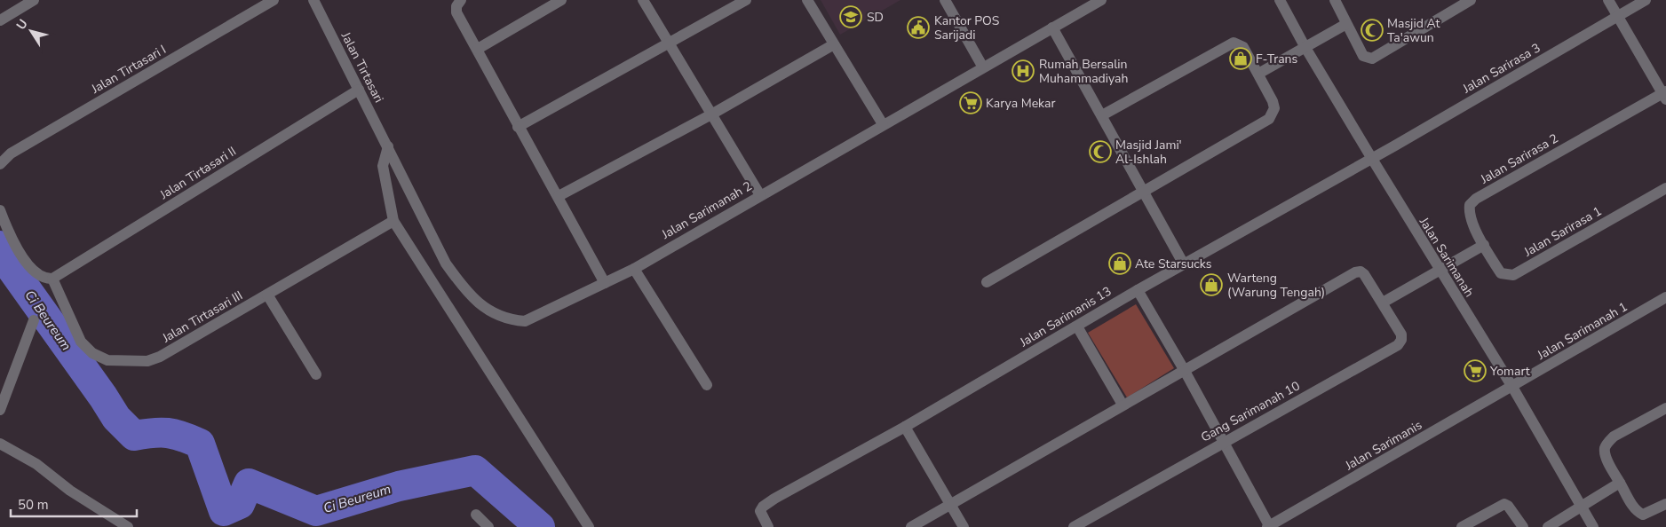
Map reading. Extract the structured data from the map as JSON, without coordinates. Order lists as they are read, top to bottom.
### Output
{
  "streets": {
    "street": [
      "Jalan Tirtasari",
      "Jalan Sarirasa 3",
      "Jalan Tirtasari I",
      "Jalan Sarirasa 2",
      "Jalan Tirtasari II",
      "Jalan Sarimanah 2",
      "Jalan Sarirasa 1",
      "Jalan Sarimanah",
      "Jalan Tirtasari III",
      "Jalan Sarimanis 13",
      "Jalan Sarimanah 1",
      "Gang Sarimanah 10",
      "Jalan Sarimanis"
    ]
  },
  "crossings": [
    ["Jalan Tirtasari", "Jalan Tirtasari II"],
    ["Jalan Tirtasari", "Jalan Sarimanah 2"],
    ["Jalan Sarirasa 3", "Jalan Sarimanah"],
    ["Jalan Sarirasa 3", "Jalan Sarimanis 13"],
    ["Jalan Sarirasa 2", "Jalan Sarirasa 1"],
    ["Jalan Tirtasari II", "Jalan Tirtasari III"],
    ["Jalan Sarimanah", "Jalan Sarimanis 13"],
    ["Jalan Sarimanah", "Jalan Sarimanah 1"],
    ["Jalan Sarimanah", "Jalan Sarimanis"],
    ["Jalan Sarimanah 1", "Jalan Sarimanis"]
  ],
  "water": ["Ci Beureum"],
  "places": {
    "school or university": ["SD"],
    "public building": ["Kantor POS Sarijadi"],
    "mosque": ["Masjid At Ta'awun", "Masjid Jami' Al-Ishlah"],
    "shop": ["F-Trans", "Ate Starsucks", "Warteng (Warung Tengah)"],
    "hospital": ["Rumah Bersalin Muhammadiyah"],
    "supermarket": ["Karya Mekar", "Yomart"]
  },
  "scale_bar": "50 m",
  "north": "top left"
}
